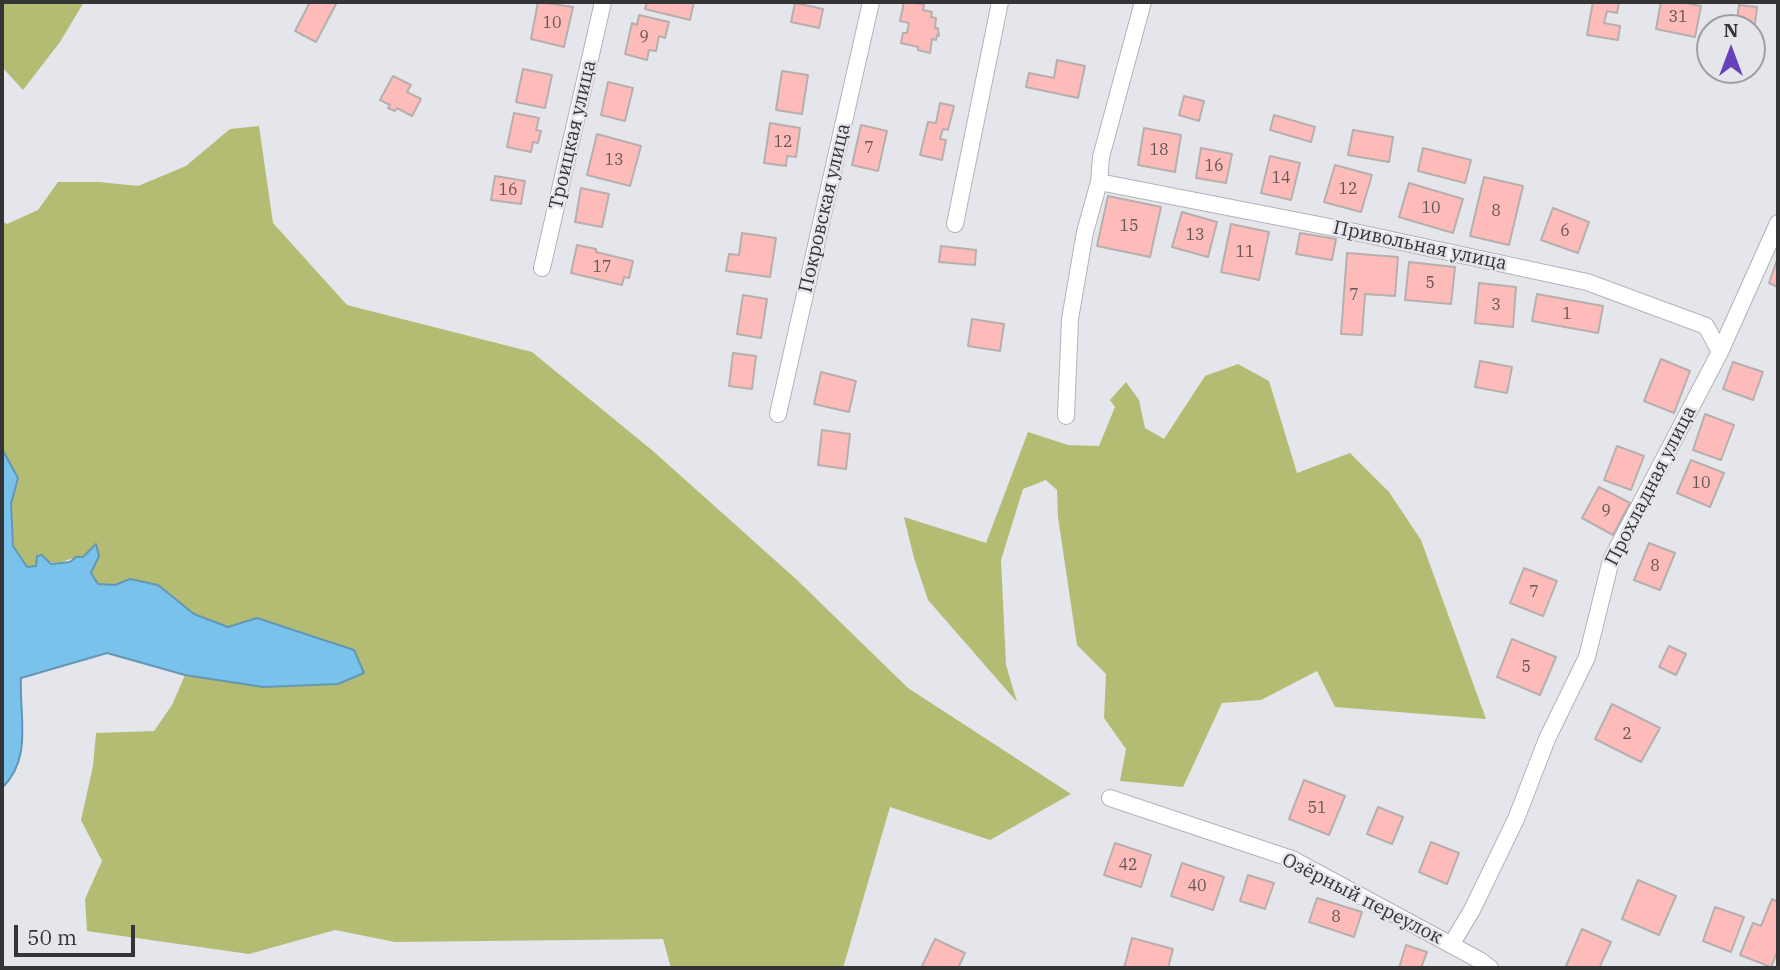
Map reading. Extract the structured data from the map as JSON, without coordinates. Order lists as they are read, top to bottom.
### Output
{
  "streets": {
    "street": [
      "Троицкая улица",
      "Покровская улица",
      "Привольная улица",
      "Прохладная улица",
      "Озёрный переулок"
    ]
  },
  "crossings": [
    ["Привольная улица", "Прохладная улица"],
    ["Прохладная улица", "Озёрный переулок"]
  ],
  "house_numbers": [
    "31",
    "10",
    "9",
    "12",
    "7",
    "18",
    "13",
    "16",
    "14",
    "12",
    "16",
    "10",
    "8",
    "15",
    "6",
    "13",
    "11",
    "17",
    "5",
    "7",
    "3",
    "1",
    "10",
    "9",
    "8",
    "7",
    "5",
    "2",
    "51",
    "42",
    "40",
    "8"
  ],
  "scale_bar": "50 m",
  "north": "top"
}
